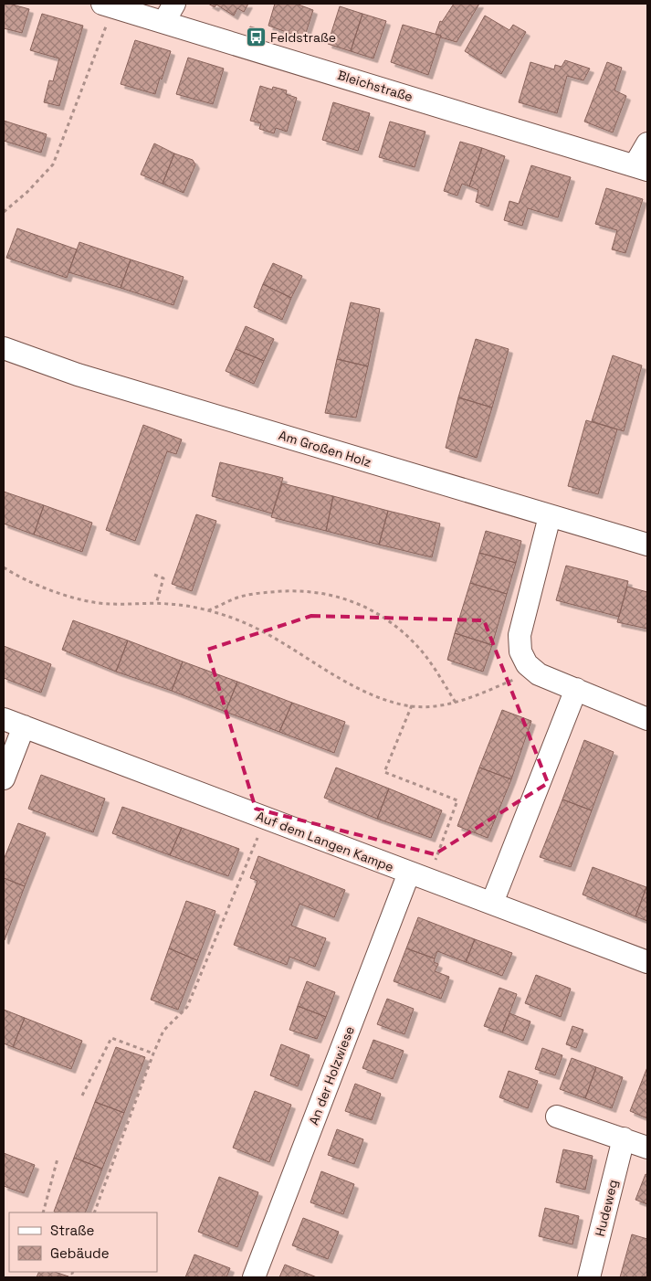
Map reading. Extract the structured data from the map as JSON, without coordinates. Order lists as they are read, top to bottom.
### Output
{
  "streets": {
    "street": [
      "Bleichstraße",
      "Am Großen Holz",
      "Auf dem Langen Kampe",
      "An der Holzwiese",
      "Hudeweg"
    ]
  },
  "crossings": [
    ["Auf dem Langen Kampe", "An der Holzwiese"]
  ],
  "places": {
    "bus stop": ["Feldstraße"]
  },
  "legend": ["Straße", "Gebäude"]
}
